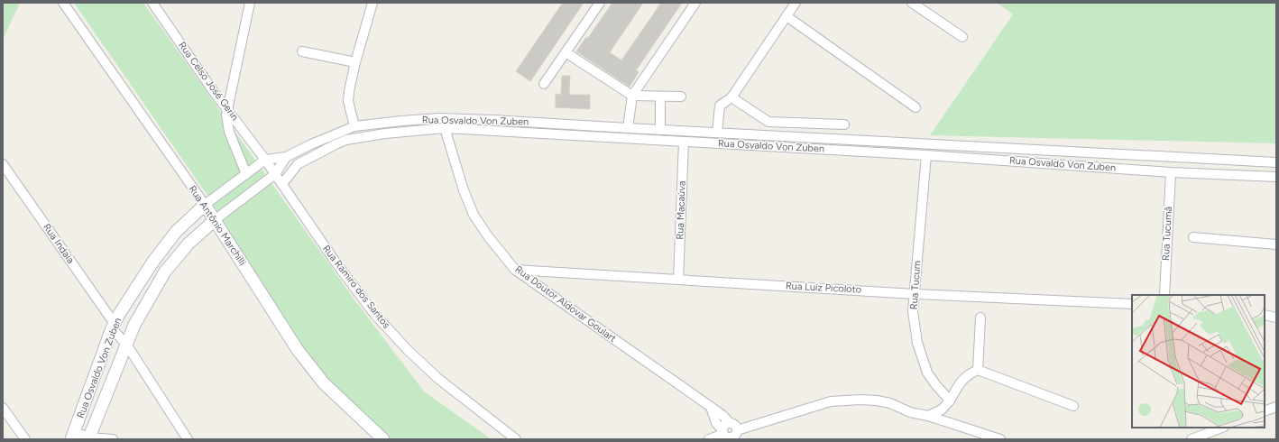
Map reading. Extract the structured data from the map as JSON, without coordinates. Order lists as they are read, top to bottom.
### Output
{
  "streets": {
    "street": [
      "Rua Celso José Gerin",
      "Rua Osvaldo Von Zuben",
      "Rua Macaúva",
      "Rua Antônio Marchilli",
      "Rua Tucumã",
      "Rua Indaia",
      "Rua Tucum",
      "Rua Ramiro dos Santos",
      "Rua Luíz Picoloto",
      "Rua Doutor Aldovar Goulart"
    ]
  },
  "crossings": [
    ["Rua Celso José Gerin", "Rua Osvaldo Von Zuben"],
    ["Rua Celso José Gerin", "Rua Ramiro dos Santos"],
    ["Rua Osvaldo Von Zuben", "Rua Macaúva"],
    ["Rua Osvaldo Von Zuben", "Rua Antônio Marchilli"],
    ["Rua Osvaldo Von Zuben", "Rua Tucumã"],
    ["Rua Osvaldo Von Zuben", "Rua Indaia"],
    ["Rua Osvaldo Von Zuben", "Rua Tucum"],
    ["Rua Osvaldo Von Zuben", "Rua Ramiro dos Santos"],
    ["Rua Osvaldo Von Zuben", "Rua Doutor Aldovar Goulart"],
    ["Rua Macaúva", "Rua Luíz Picoloto"],
    ["Rua Tucum", "Rua Luíz Picoloto"],
    ["Rua Luíz Picoloto", "Rua Doutor Aldovar Goulart"]
  ]
}
